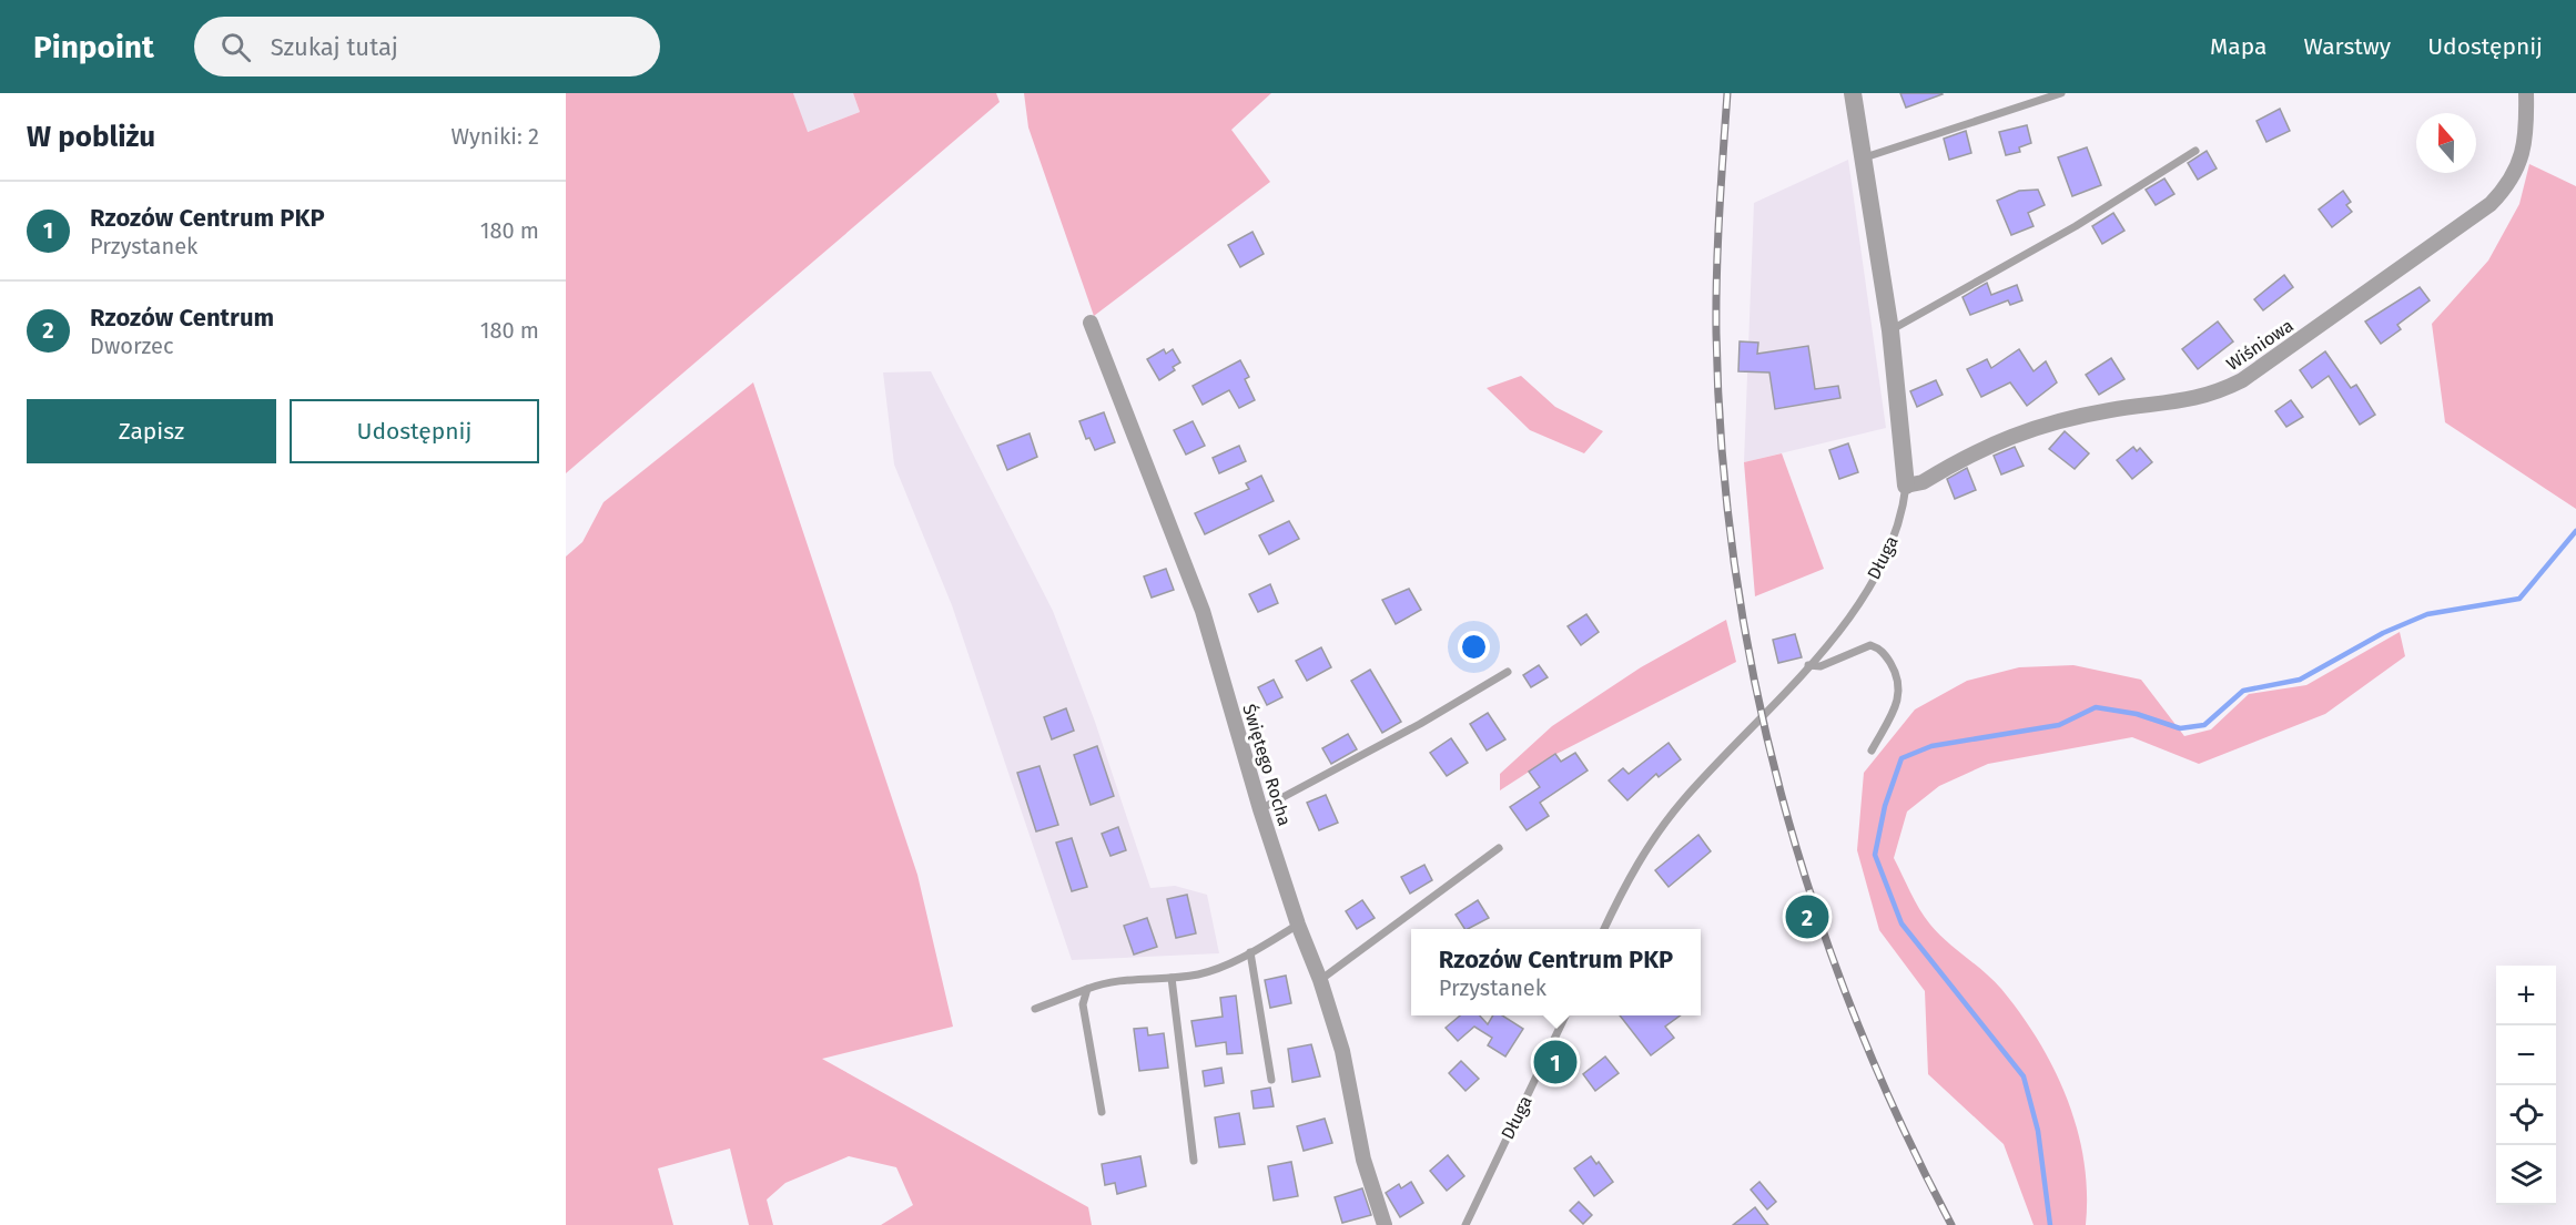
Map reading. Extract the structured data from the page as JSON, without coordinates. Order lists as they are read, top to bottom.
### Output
{
  "streets": {
    "street": ["Wiśniowa", "Długa", "Świętego Rocha"]
  },
  "crossings": [
    ["Wiśniowa", "Długa"]
  ],
  "north": "top",
  "page": {
    "header": "Pinpoint",
    "search": "Szukaj tutaj",
    "nav": ["Mapa", "Warstwy", "Udostępnij"],
    "heading": ["W pobliżu", "Wyniki: 2"],
    "list": [
      {
        "mark": "1",
        "name": "Rzozów Centrum PKP",
        "note": "Przystanek",
        "value": "180 m"
      },
      {
        "mark": "2",
        "name": "Rzozów Centrum",
        "note": "Dworzec",
        "value": "180 m"
      }
    ],
    "buttons": ["Zapisz", "Udostępnij"],
    "pins": ["2", "1"],
    "popup": ["Rzozów Centrum PKP", "Przystanek"],
    "map_buttons": ["+", "−"]
  }
}
